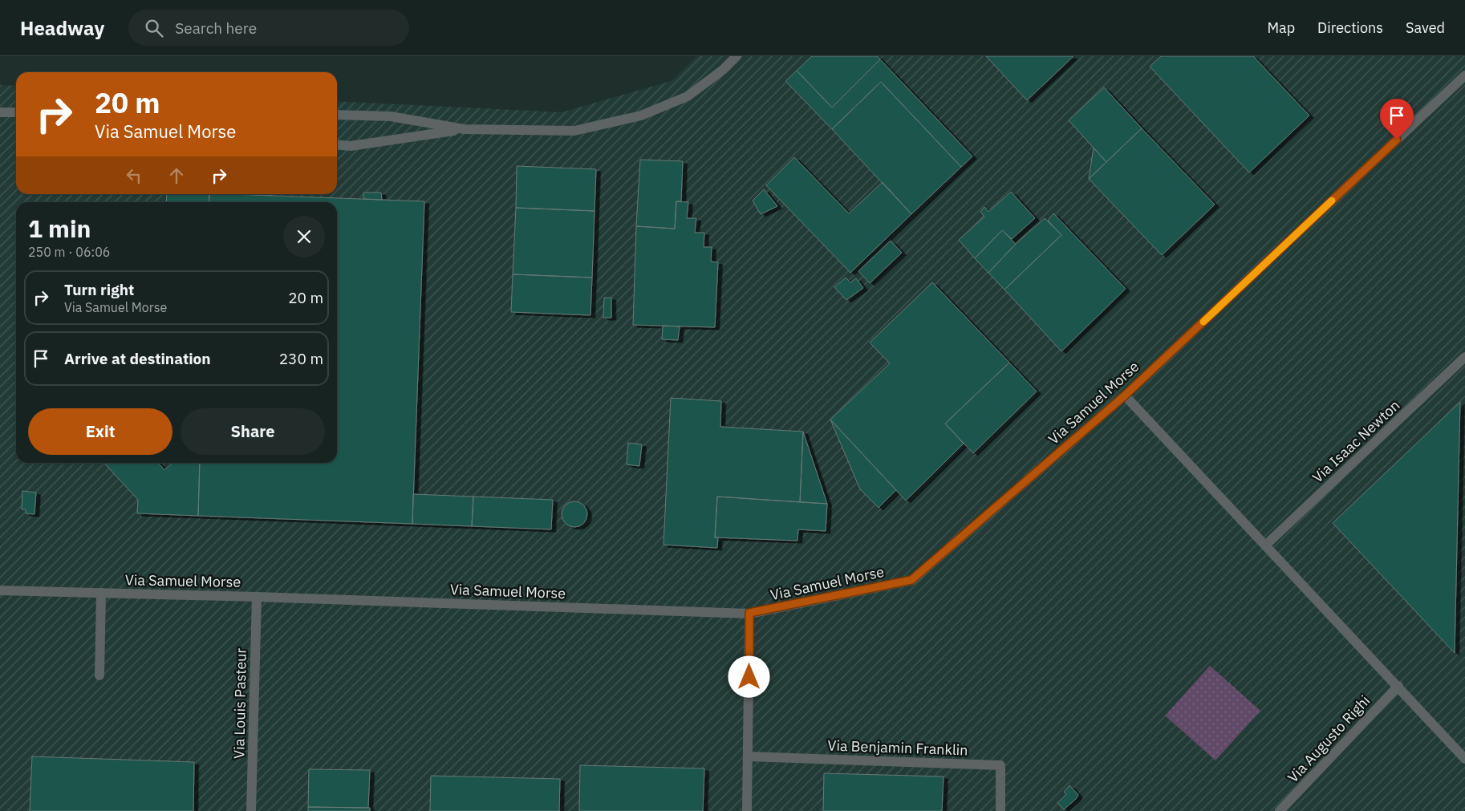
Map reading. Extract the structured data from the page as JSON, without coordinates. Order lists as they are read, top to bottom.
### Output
{
  "streets": {
    "street": [
      "Via Samuel Morse",
      "Via Isaac Newton",
      "Via Louis Pasteur",
      "Via Augusto Righi",
      "Via Benjamin Franklin"
    ]
  },
  "crossings": [
    ["Via Samuel Morse", "Via Louis Pasteur"]
  ],
  "page": {
    "header": "Headway",
    "search": "Search here",
    "nav": ["Map", "Directions", "Saved"],
    "turn": ["20 m", "Via Samuel Morse"],
    "heading": ["1 min", "250 m · 06:06"],
    "list": [
      {
        "name": "Turn right",
        "note": "Via Samuel Morse",
        "value": "20 m"
      },
      {
        "name": "Arrive at destination",
        "value": "230 m"
      }
    ],
    "buttons": ["Exit", "Share"]
  }
}
